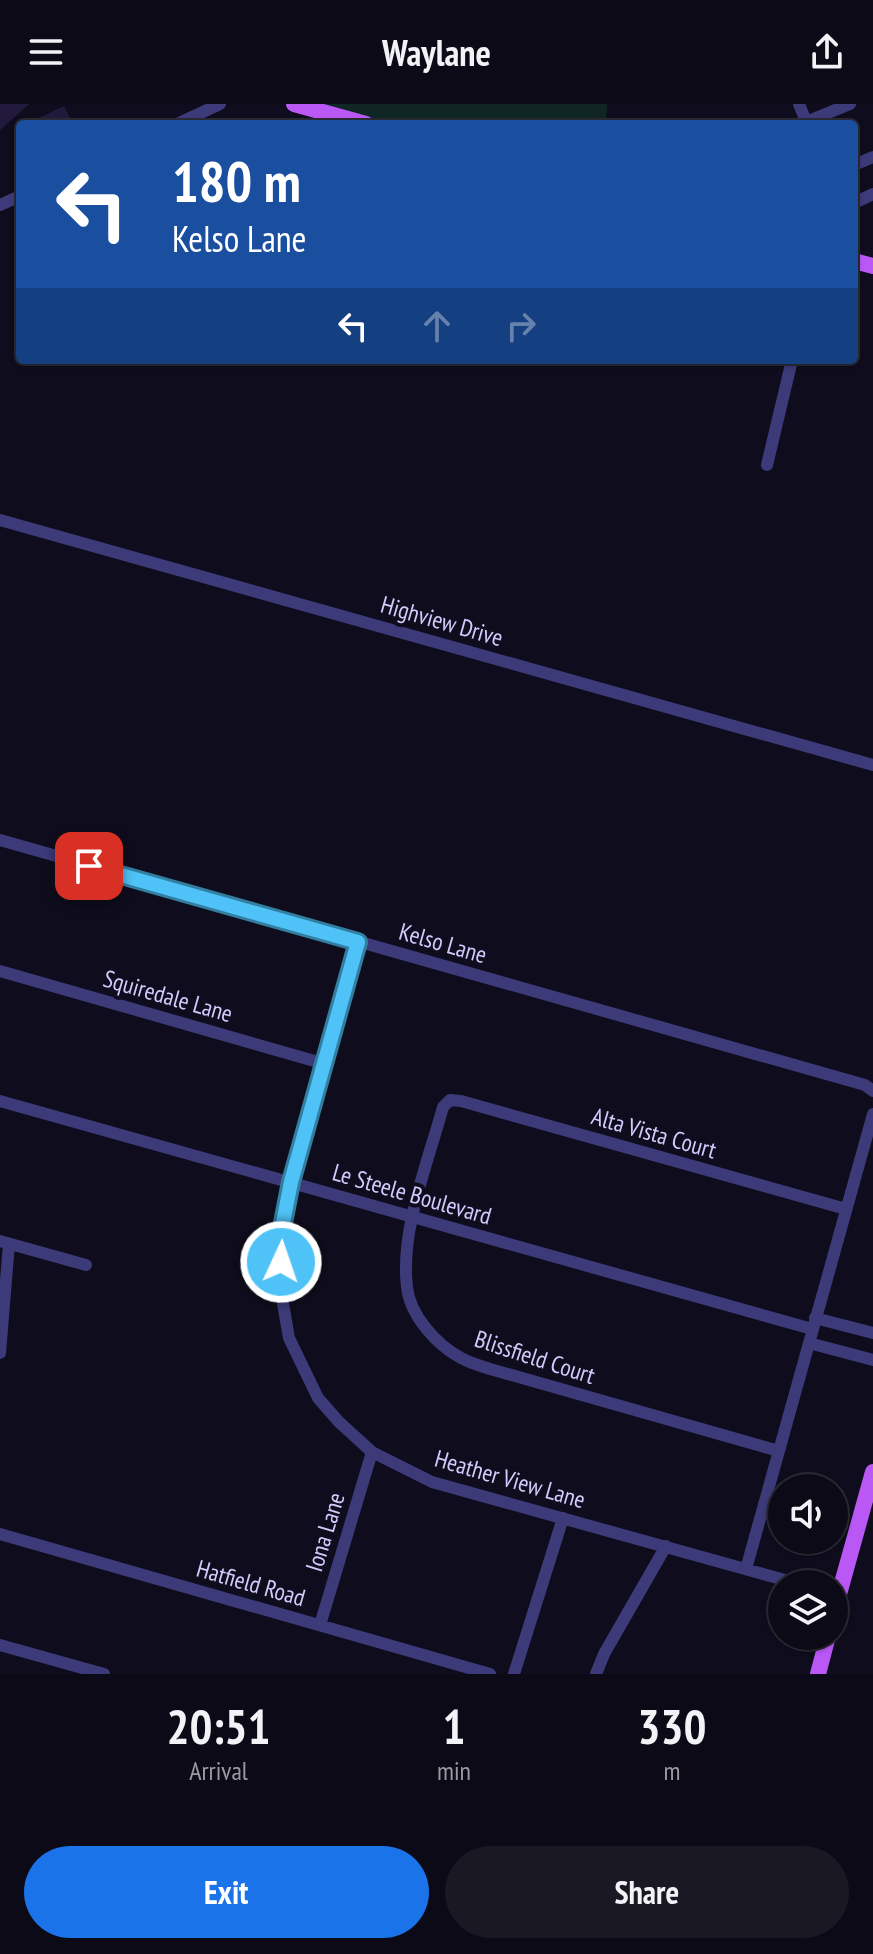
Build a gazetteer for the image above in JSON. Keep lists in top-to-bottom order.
{
  "streets": {
    "street": [
      "Highview Drive",
      "Kelso Lane",
      "Squiredale Lane",
      "Alta Vista Court",
      "Le Steele Boulevard",
      "Blissfield Court",
      "Heather View Lane",
      "Iona Lane",
      "Hatfield Road"
    ]
  },
  "crossings": [
    ["Kelso Lane", "Heather View Lane"],
    ["Squiredale Lane", "Heather View Lane"],
    ["Alta Vista Court", "Blissfield Court"],
    ["Le Steele Boulevard", "Blissfield Court"],
    ["Le Steele Boulevard", "Heather View Lane"],
    ["Heather View Lane", "Iona Lane"],
    ["Iona Lane", "Hatfield Road"]
  ],
  "page": {
    "header": "Waylane",
    "turn": ["180 m", "Kelso Lane"],
    "eta": [
      "20:51",
      "Arrival",
      "1",
      "min",
      "330",
      "m"
    ],
    "buttons": ["Exit", "Share"]
  }
}
